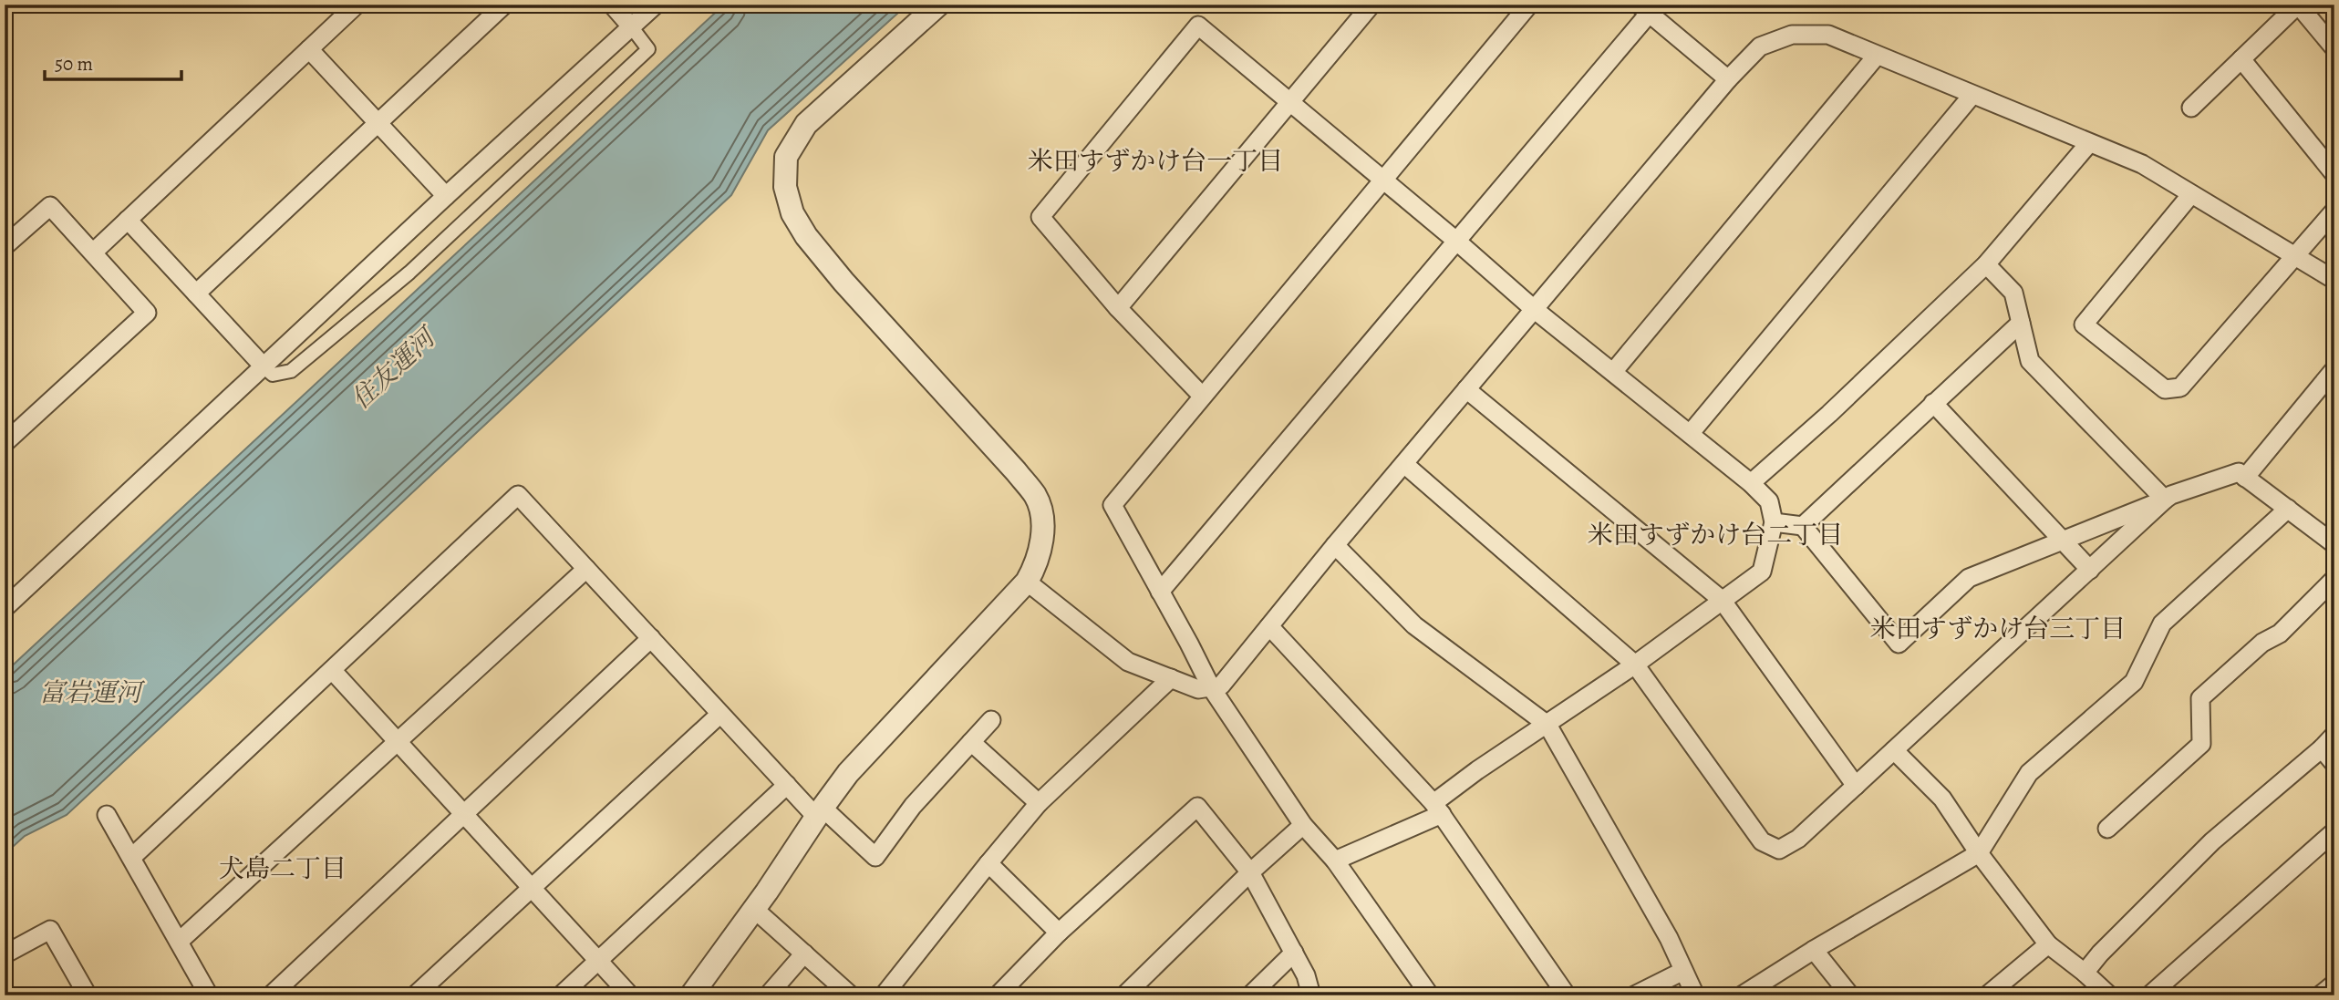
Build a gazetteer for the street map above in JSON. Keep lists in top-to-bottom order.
{
  "districts": [
    "米田すずかけ台一丁目",
    "米田すずかけ台二丁目",
    "米田すずかけ台三丁目",
    "犬島二丁目"
  ],
  "water": ["住友運河", "富岩運河"],
  "scale_bar": "50 m"
}
